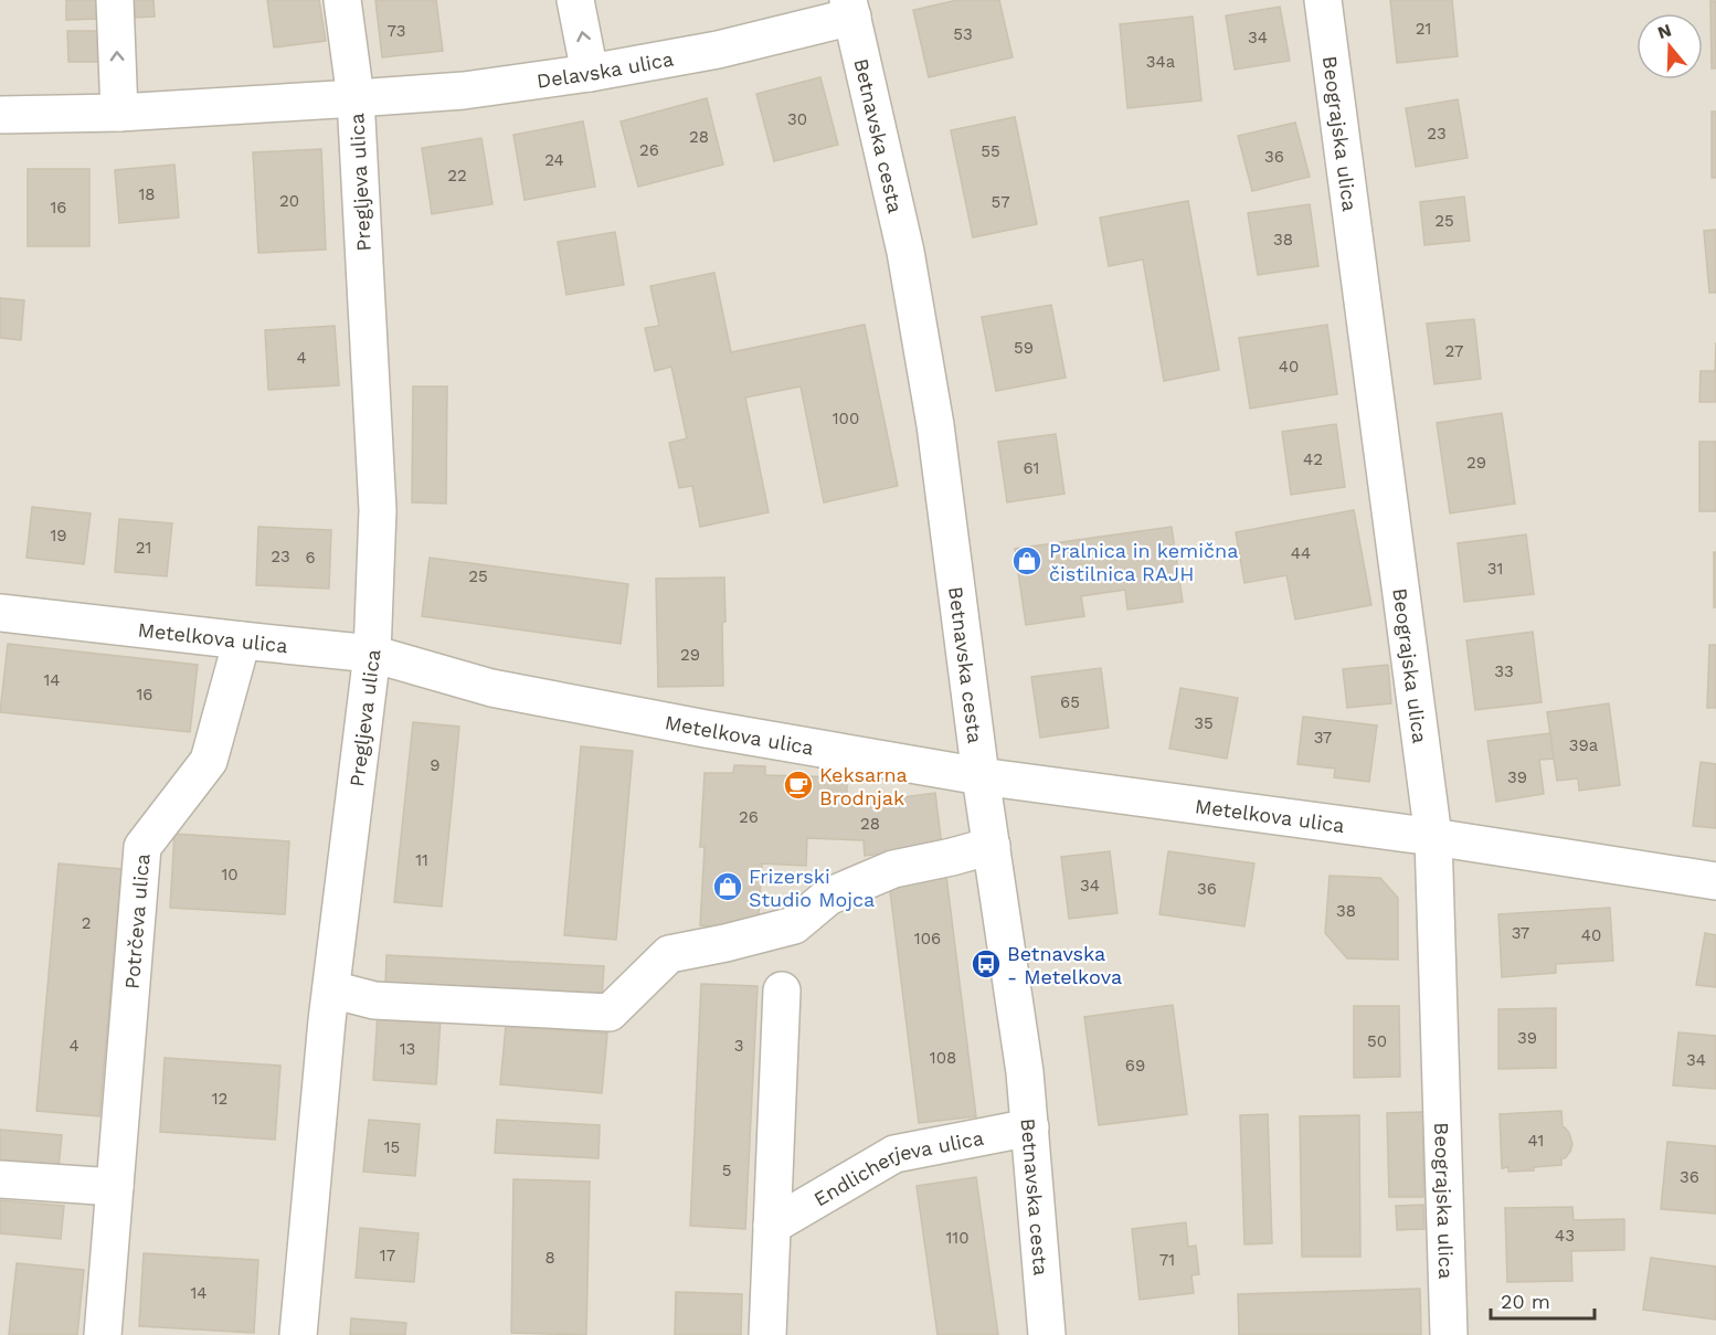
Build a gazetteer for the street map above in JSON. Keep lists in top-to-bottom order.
{
  "streets": {
    "street": [
      "Delavska ulica",
      "Beograjska ulica",
      "Betnavska cesta",
      "Pregljeva ulica",
      "Metelkova ulica",
      "Potrčeva ulica",
      "Endlicherjeva ulica"
    ]
  },
  "crossings": [
    ["Delavska ulica", "Betnavska cesta"],
    ["Delavska ulica", "Pregljeva ulica"],
    ["Beograjska ulica", "Metelkova ulica"],
    ["Betnavska cesta", "Metelkova ulica"],
    ["Betnavska cesta", "Endlicherjeva ulica"],
    ["Pregljeva ulica", "Metelkova ulica"],
    ["Metelkova ulica", "Potrčeva ulica"]
  ],
  "places": {
    "shop": ["Pralnica in kemična čistilnica RAJH", "Frizerski Studio Mojca"],
    "cafe": ["Keksarna Brodnjak"],
    "bus stop": ["Betnavska - Metelkova"]
  },
  "house_numbers": [
    "21",
    "73",
    "53",
    "34",
    "34a",
    "30",
    "23",
    "28",
    "26",
    "55",
    "36",
    "24",
    "22",
    "18",
    "20",
    "57",
    "16",
    "25",
    "38",
    "59",
    "27",
    "4",
    "40",
    "100",
    "42",
    "29",
    "61",
    "19",
    "21",
    "44",
    "23",
    "6",
    "31",
    "25",
    "29",
    "33",
    "14",
    "16",
    "65",
    "35",
    "37",
    "39a",
    "9",
    "39",
    "26",
    "28",
    "11",
    "10",
    "34",
    "36",
    "38",
    "2",
    "37",
    "40",
    "106",
    "39",
    "50",
    "4",
    "3",
    "13",
    "108",
    "34",
    "69",
    "12",
    "41",
    "15",
    "5",
    "36",
    "43",
    "110",
    "17",
    "8",
    "71",
    "14"
  ],
  "scale_bar": "20 m",
  "north": "top"
}
